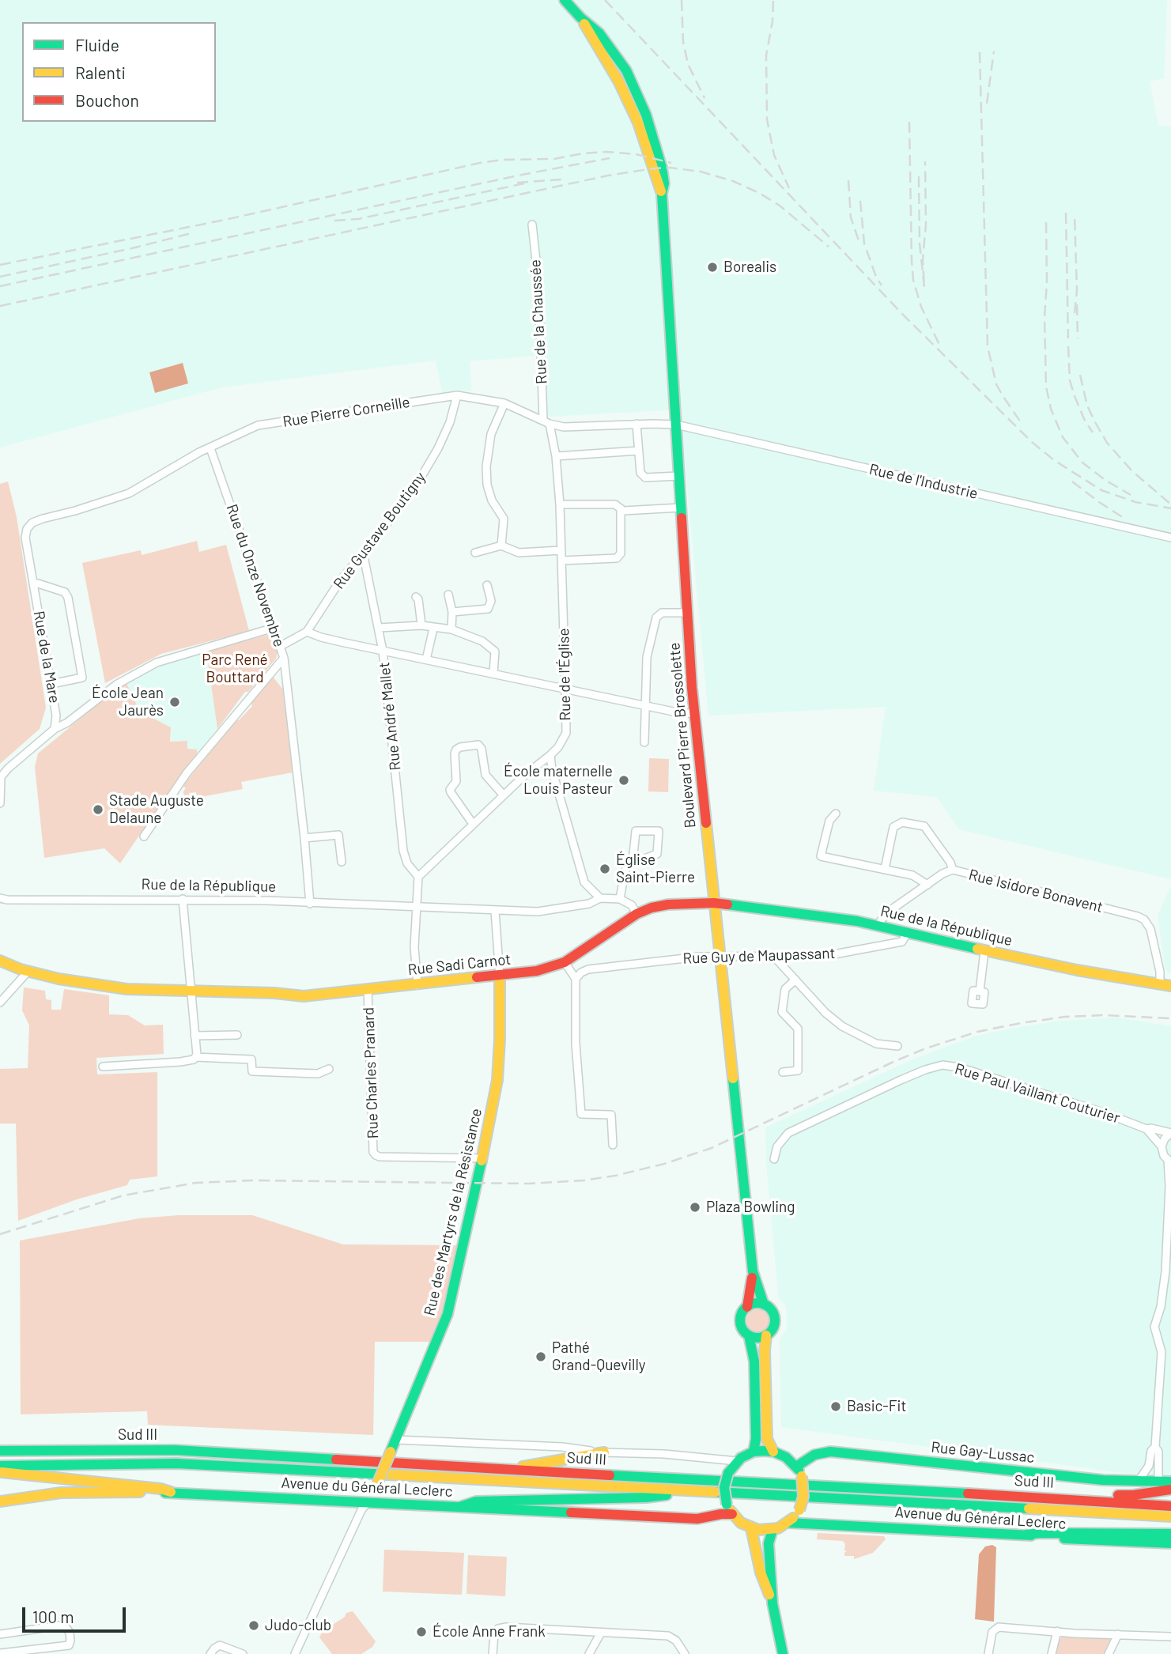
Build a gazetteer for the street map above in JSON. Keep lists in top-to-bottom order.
{
  "streets": {
    "main road": [
      "Boulevard Pierre Brossolette",
      "Rue de la République",
      "Rue Sadi Carnot",
      "Rue des Martyrs de la Résistance",
      "Sud III",
      "Rue Gay-Lussac",
      "Avenue du Général Leclerc"
    ],
    "street": [
      "Rue de la Chaussée",
      "Rue Pierre Corneille",
      "Rue de l'Industrie",
      "Rue Gustave Boutigny",
      "Rue du Onze Novembre",
      "Rue de la Mare",
      "Rue de l'Église",
      "Rue André Mallet",
      "Rue Isidore Bonavent",
      "Rue Guy de Maupassant",
      "Rue Charles Pranard",
      "Rue Paul Vaillant Couturier"
    ]
  },
  "crossings": [
    ["Rue de la Chaussée", "Rue Pierre Corneille"],
    ["Rue de la Chaussée", "Rue de l'Église"],
    ["Rue Pierre Corneille", "Rue de l'Industrie"],
    ["Rue Pierre Corneille", "Rue Gustave Boutigny"],
    ["Rue Pierre Corneille", "Rue du Onze Novembre"],
    ["Rue Pierre Corneille", "Rue de la Mare"],
    ["Rue Pierre Corneille", "Rue de l'Église"],
    ["Rue Pierre Corneille", "Boulevard Pierre Brossolette"],
    ["Rue de l'Industrie", "Boulevard Pierre Brossolette"],
    ["Rue Gustave Boutigny", "Rue André Mallet"],
    ["Rue du Onze Novembre", "Rue de la République"],
    ["Rue de l'Église", "Rue André Mallet"],
    ["Boulevard Pierre Brossolette", "Rue de la République"],
    ["Boulevard Pierre Brossolette", "Rue Guy de Maupassant"],
    ["Boulevard Pierre Brossolette", "Rue Sadi Carnot"],
    ["Rue de la République", "Rue Isidore Bonavent"],
    ["Rue de la République", "Rue Guy de Maupassant"],
    ["Rue de la République", "Rue Sadi Carnot"],
    ["Rue de la République", "Rue des Martyrs de la Résistance"],
    ["Rue Sadi Carnot", "Rue Charles Pranard"],
    ["Rue Sadi Carnot", "Rue des Martyrs de la Résistance"],
    ["Rue Charles Pranard", "Rue des Martyrs de la Résistance"],
    ["Rue des Martyrs de la Résistance", "Avenue du Général Leclerc"],
    ["Rue Gay-Lussac", "Avenue du Général Leclerc"]
  ],
  "parks": ["Parc René Bouttard"],
  "places": [
    "Borealis",
    "École Jean Jaurès",
    "École maternelle Louis Pasteur",
    "Stade Auguste Delaune",
    "Église Saint-Pierre",
    "Plaza Bowling",
    "Pathé Grand-Quevilly",
    "Basic-Fit",
    "Judo-club",
    "École Anne Frank"
  ],
  "legend": ["Fluide", "Ralenti", "Bouchon"],
  "scale_bar": "100 m"
}
